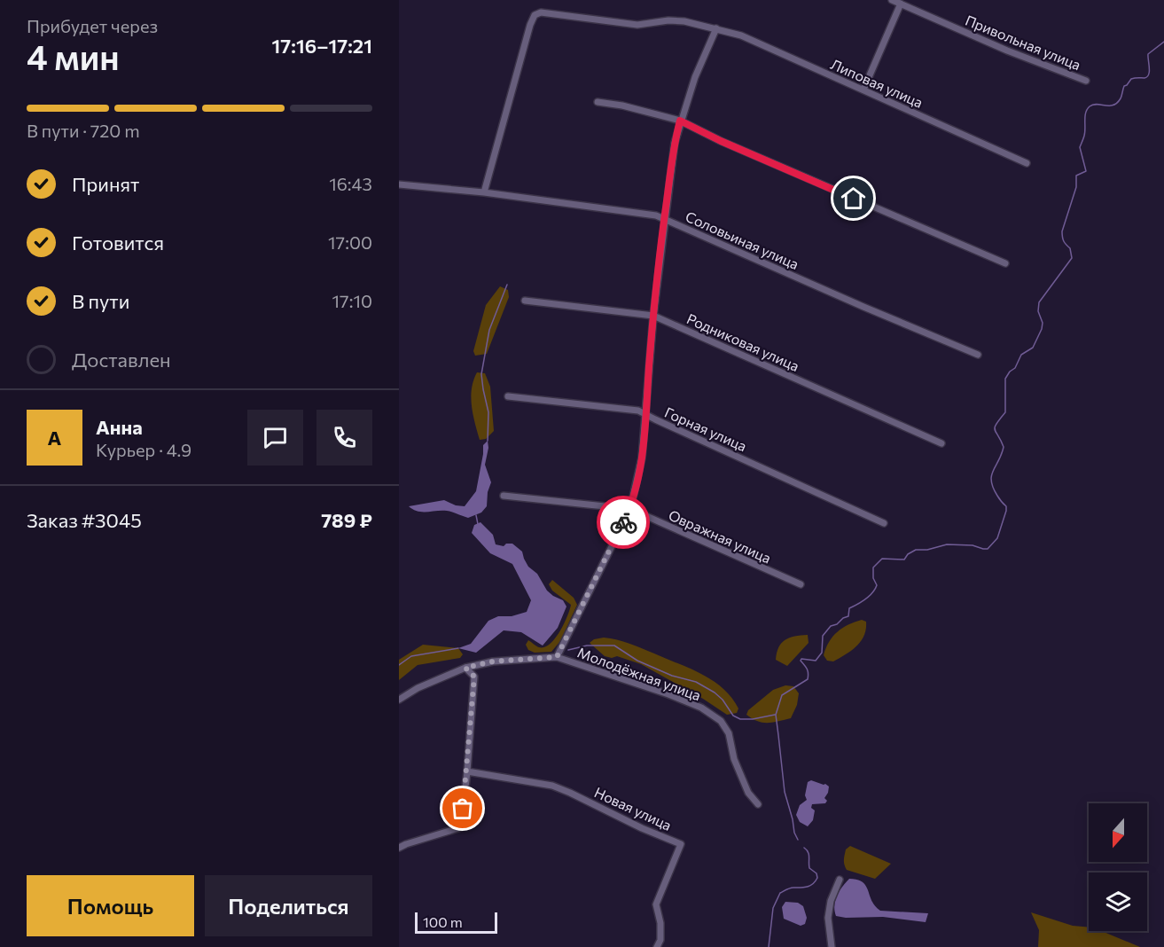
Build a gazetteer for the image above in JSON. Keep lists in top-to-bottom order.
{
  "streets": {
    "street": [
      "Привольная улица",
      "Липовая улица",
      "Соловьиная улица",
      "Родниковая улица",
      "Горная улица",
      "Овражная улица",
      "Молодёжная улица",
      "Новая улица"
    ]
  },
  "crossings": [
    ["Липовая улица", "Соловьиная улица"]
  ],
  "scale_bar": "100 m",
  "north": "bottom",
  "page": {
    "heading": ["4 мин", "Прибудет через", "17:16–17:21"],
    "panel": [
      "Анна",
      "Курьер · 4.9",
      "Заказ #3045",
      "789 ₽"
    ],
    "bar": "В пути · 720 m",
    "list": [
      ["Принят", "16:43"],
      ["Готовится", "17:00"],
      ["В пути", "17:10"],
      "Доставлен"
    ],
    "round": "А",
    "buttons": ["Помощь", "Поделиться"],
    "scale": "100 m"
  }
}
